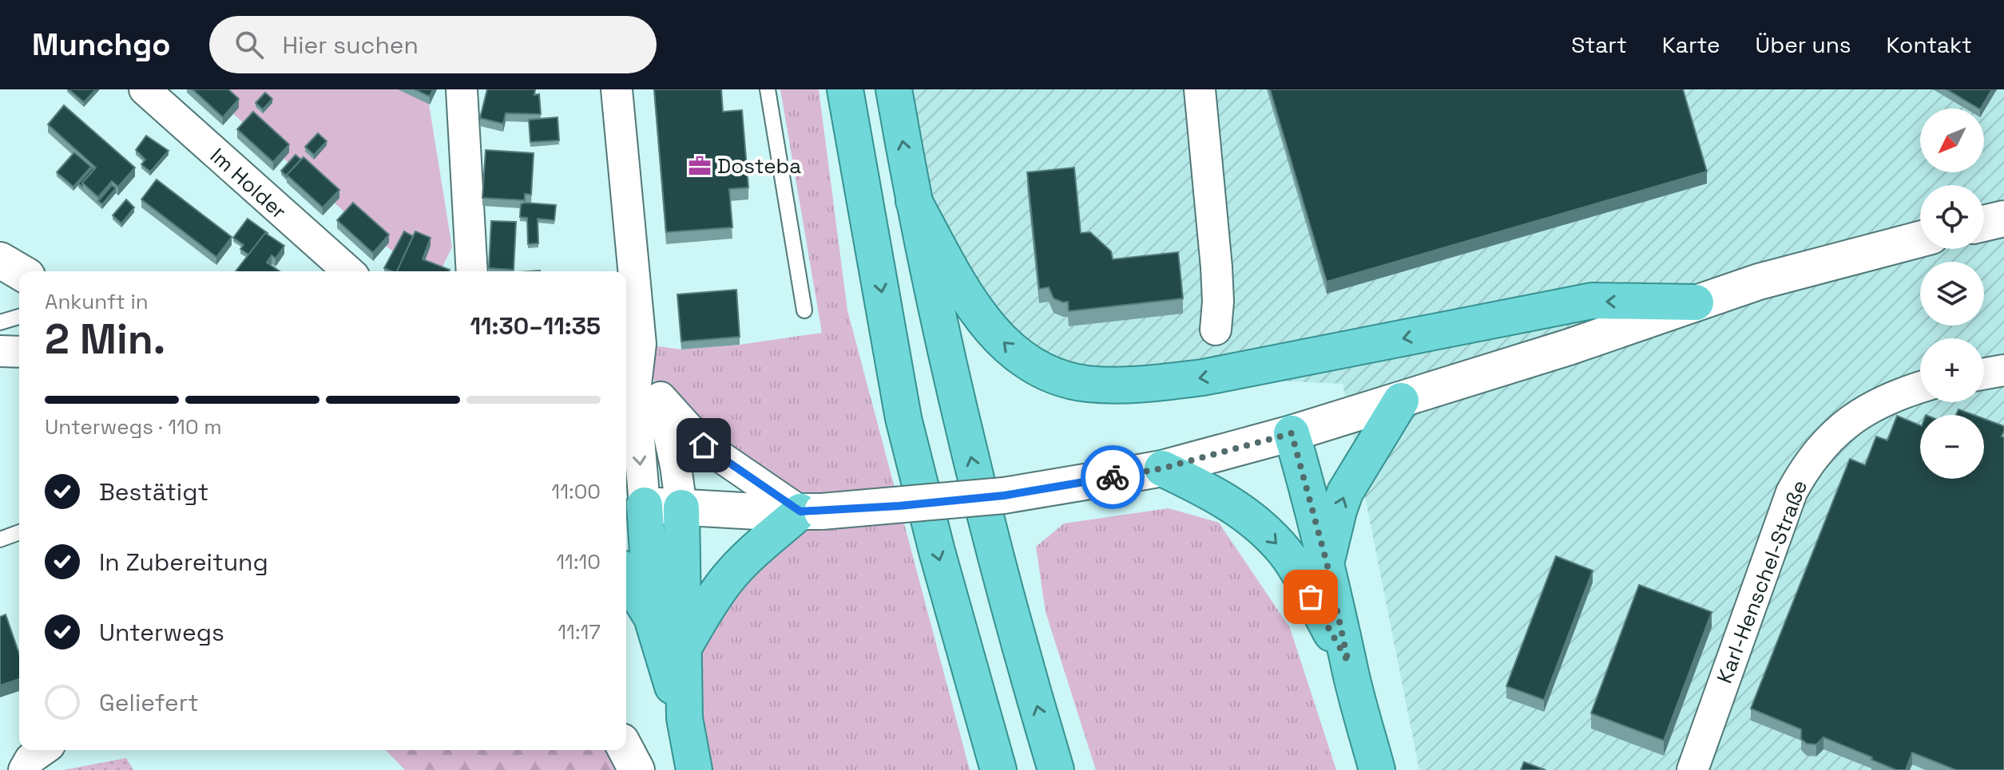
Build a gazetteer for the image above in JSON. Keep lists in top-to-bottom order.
{
  "streets": {
    "street": ["Im Holder", "Karl-Henschel-Straße"]
  },
  "places": {
    "office": ["Dosteba"]
  },
  "north": "bottom left",
  "page": {
    "header": "Munchgo",
    "search": "Hier suchen",
    "nav": [
      "Start",
      "Karte",
      "Über uns",
      "Kontakt"
    ],
    "map_buttons": ["+", "−"],
    "heading": ["2 Min.", "Ankunft in", "11:30–11:35"],
    "bar": "Unterwegs · 110 m",
    "list": [
      ["Bestätigt", "11:00"],
      ["In Zubereitung", "11:10"],
      ["Unterwegs", "11:17"],
      "Geliefert"
    ]
  }
}
